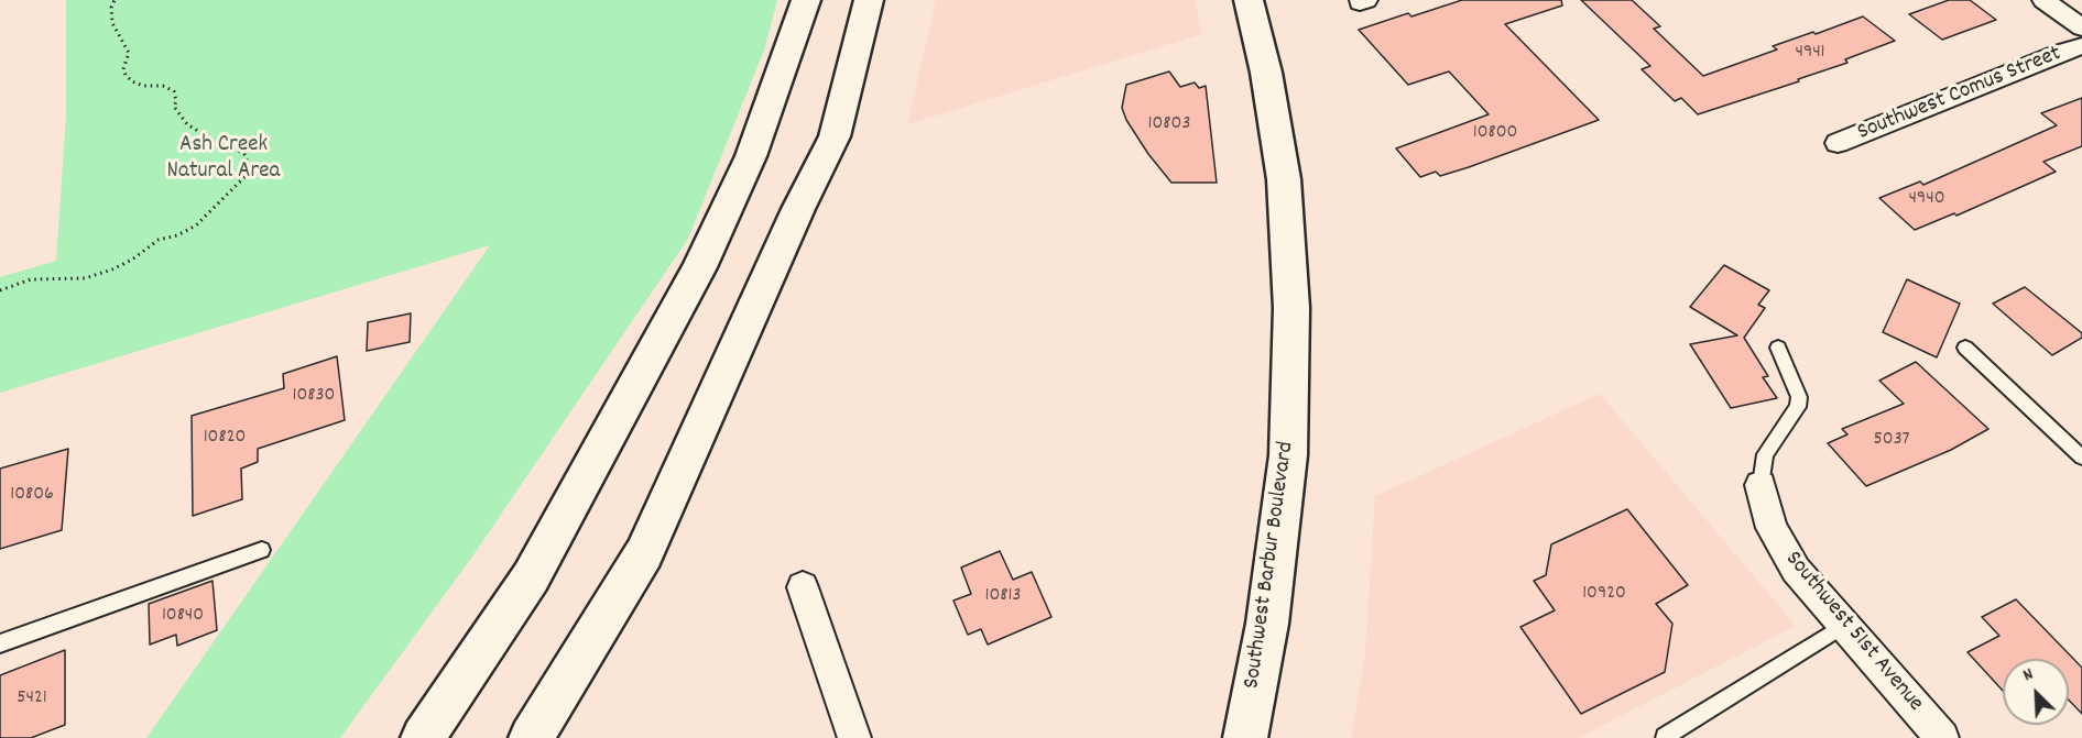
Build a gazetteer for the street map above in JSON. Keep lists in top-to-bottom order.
{
  "streets": {
    "main road": ["Southwest Barbur Boulevard"],
    "street": ["Southwest Comus Street", "Southwest 51st Avenue"]
  },
  "parks": ["Ash Creek Natural Area"],
  "house_numbers": [
    "4941",
    "10803",
    "10800",
    "4940",
    "10830",
    "10820",
    "5037",
    "10806",
    "10920",
    "10813",
    "10840",
    "5421"
  ],
  "north": "top left"
}
